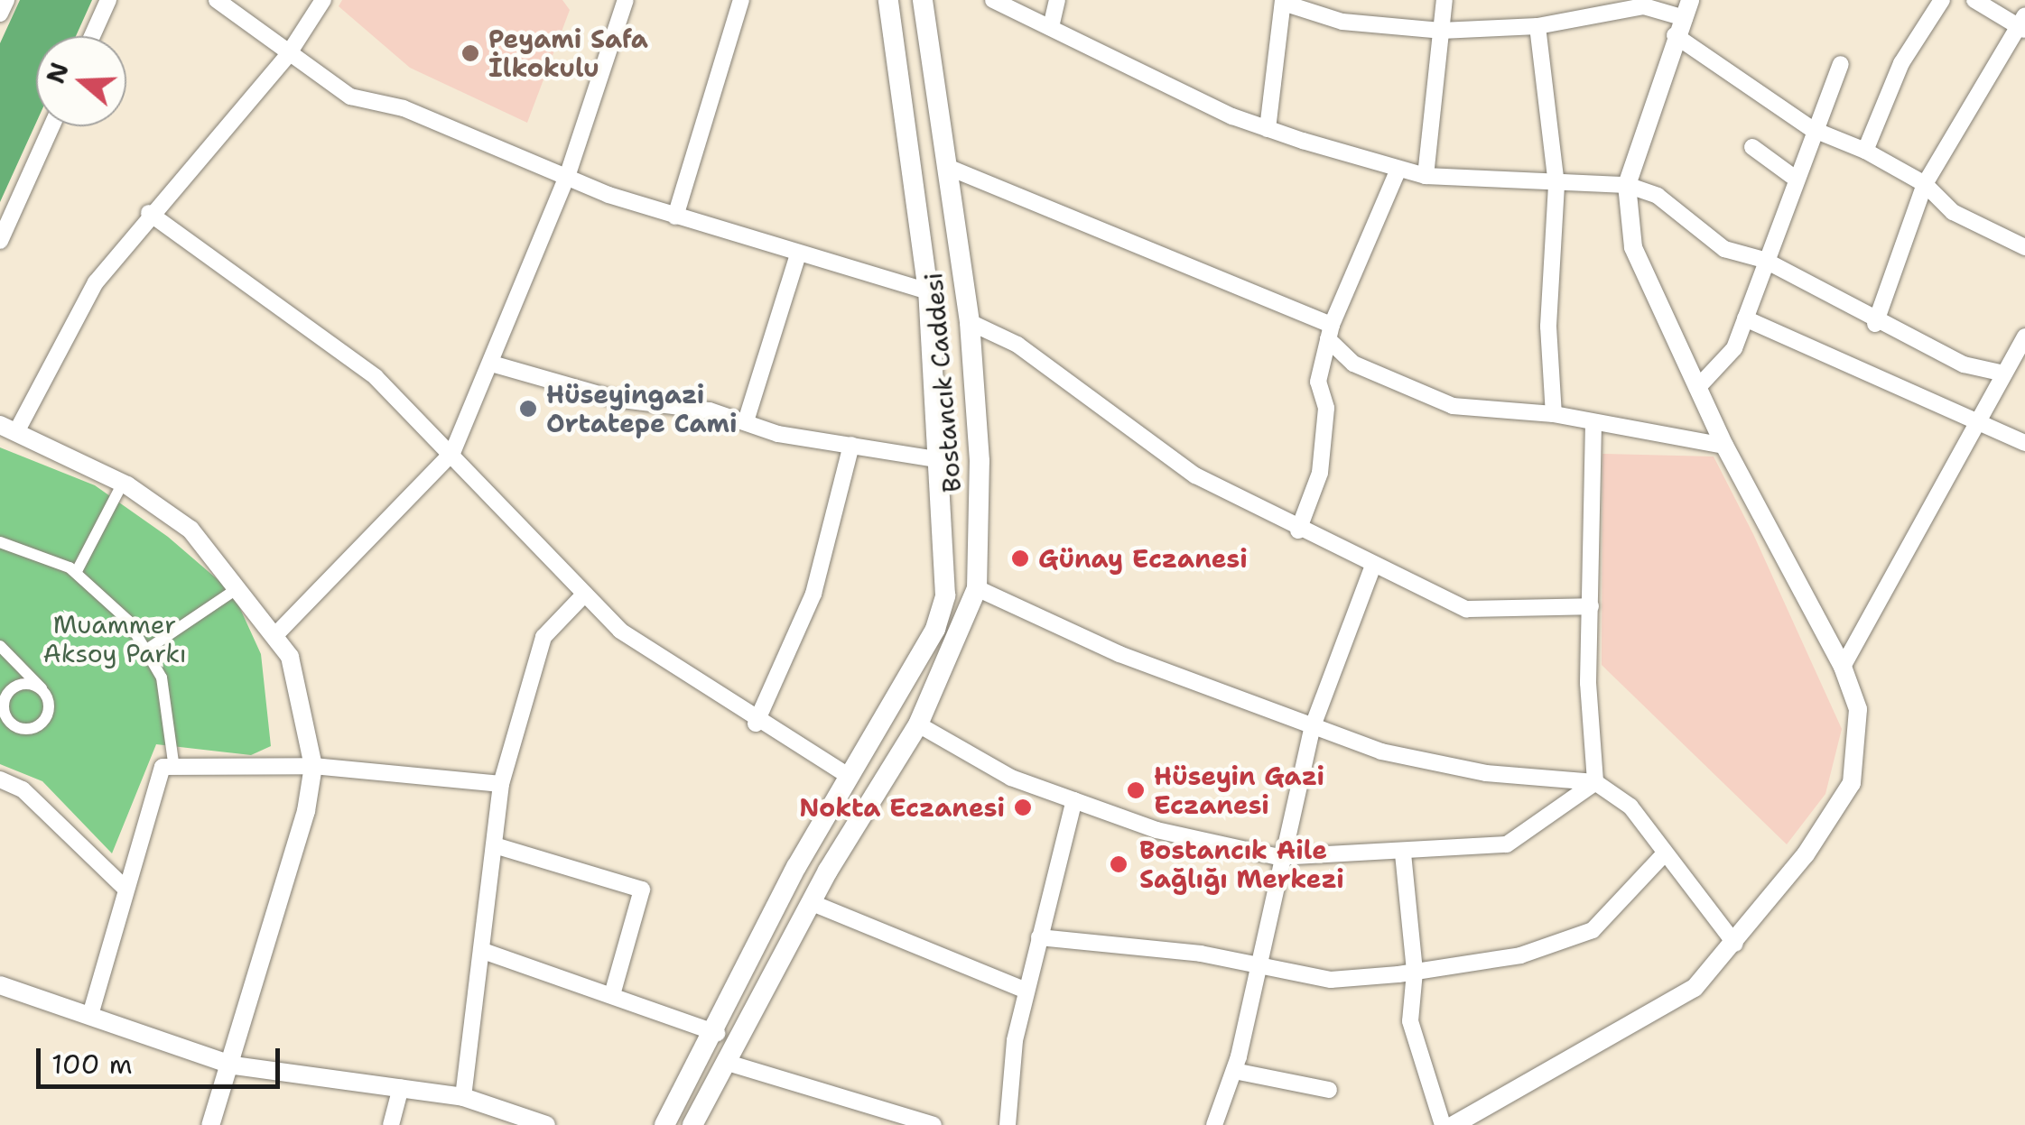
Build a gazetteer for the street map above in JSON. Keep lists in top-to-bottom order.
{
  "streets": {
    "main road": ["Bostancık Caddesi"]
  },
  "parks": ["Muammer Aksoy Parkı"],
  "places": [
    "Peyami Safa İlkokulu",
    "Hüseyingazi Ortatepe Cami",
    "Günay Eczanesi",
    "Hüseyin Gazi Eczanesi",
    "Nokta Eczanesi",
    "Bostancık Aile Sağlığı Merkezi"
  ],
  "scale_bar": "100 m",
  "north": "left"
}
